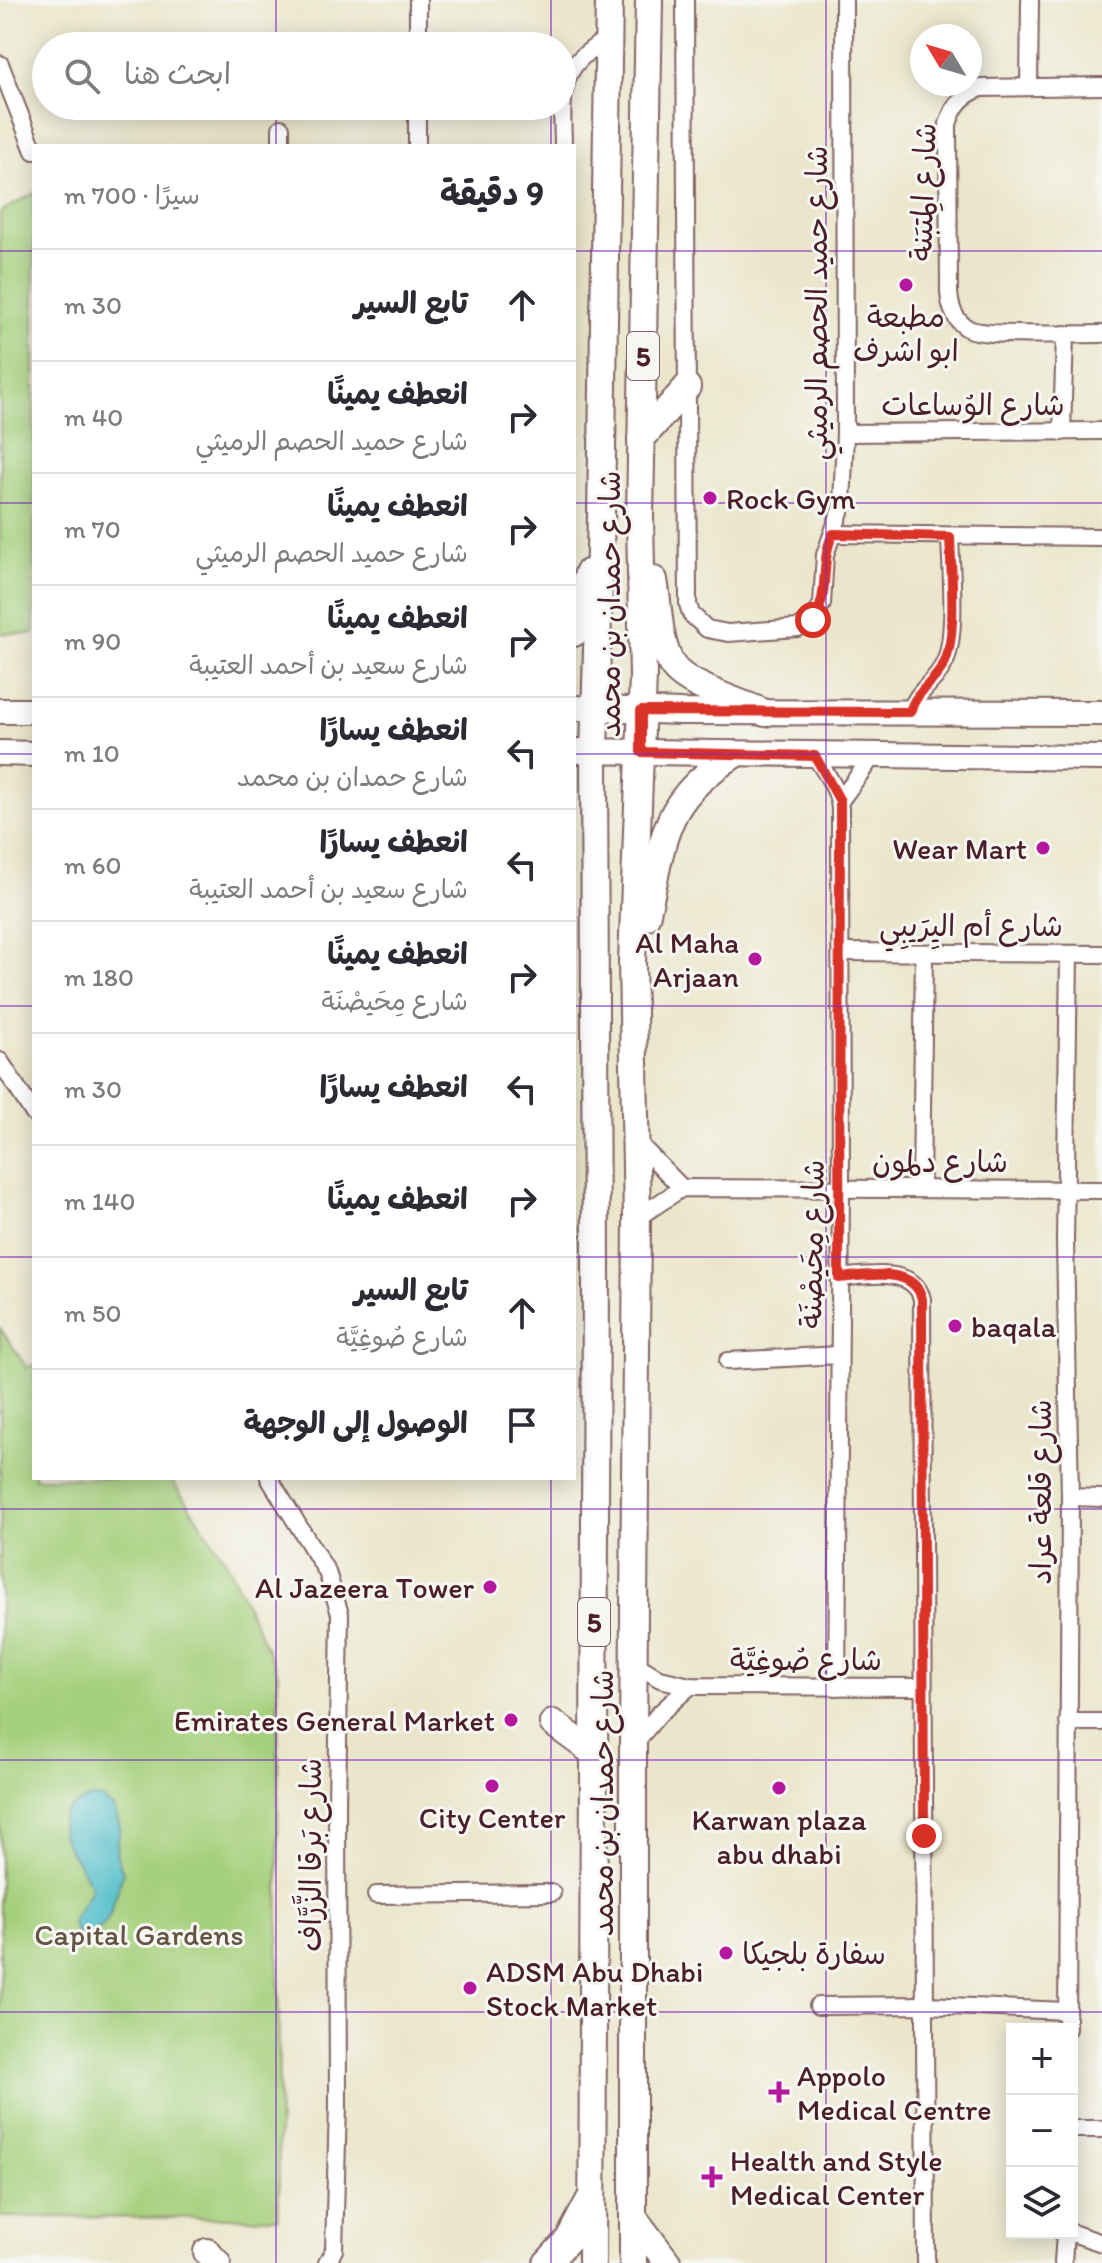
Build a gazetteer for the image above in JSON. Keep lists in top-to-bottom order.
{
  "streets": {
    "main road": ["5", "شارع حمدان بن محمد"],
    "street": [
      "شارع المِتبَنة",
      "شارع حميد الحصم الرميثي",
      "شارع الوُساعات",
      "شارع أم اليِرَيبِي",
      "شارع دلمون",
      "شارع مِحَيصْنَة",
      "شارع قلعة عراد",
      "شارع صُوغِيَّة",
      "شارع بَرقا الزَّرَّاف"
    ]
  },
  "crossings": [
    ["شارع حميد الحصم الرميثي", "شارع الوُساعات"],
    ["شارع حمدان بن محمد", "شارع صُوغِيَّة"],
    ["شارع أم اليِرَيبِي", "شارع مِحَيصْنَة"],
    ["شارع أم اليِرَيبِي", "شارع قلعة عراد"],
    ["شارع دلمون", "شارع مِحَيصْنَة"],
    ["شارع دلمون", "شارع قلعة عراد"],
    ["شارع مِحَيصْنَة", "شارع صُوغِيَّة"]
  ],
  "parks": ["Capital Gardens"],
  "places": {
    "other": [
      "مطبعة ابو اشرف",
      "Rock Gym",
      "Wear Mart",
      "Al Maha Arjaan",
      "baqala",
      "Al Jazeera Tower",
      "Emirates General Market",
      "City Center",
      "Karwan plaza abu dhabi",
      "سفارة بلجيكا",
      "ADSM Abu Dhabi Stock Market"
    ],
    "health": ["Appolo Medical Centre", "Health and Style Medical Center"]
  },
  "north": "top left",
  "page": {
    "search": "ابحث هنا",
    "heading": ["9 دقيقة", "سيرًا · 700 m"],
    "list": [
      ["تابع السير", "30 m"],
      ["انعطف يمينًا", "شارع حميد الحصم الرميثي", "40 m"],
      ["انعطف يمينًا", "شارع حميد الحصم الرميثي", "70 m"],
      ["انعطف يمينًا", "شارع سعيد بن أحمد العتيبة", "90 m"],
      ["انعطف يسارًا", "شارع حمدان بن محمد", "10 m"],
      ["انعطف يسارًا", "شارع سعيد بن أحمد العتيبة", "60 m"],
      ["انعطف يمينًا", "شارع مِحَيصْنَة", "180 m"],
      ["انعطف يسارًا", "30 m"],
      ["انعطف يمينًا", "140 m"],
      ["تابع السير", "شارع صُوغِيَّة", "50 m"],
      "الوصول إلى الوجهة"
    ],
    "map_buttons": ["+", "−"]
  }
}
